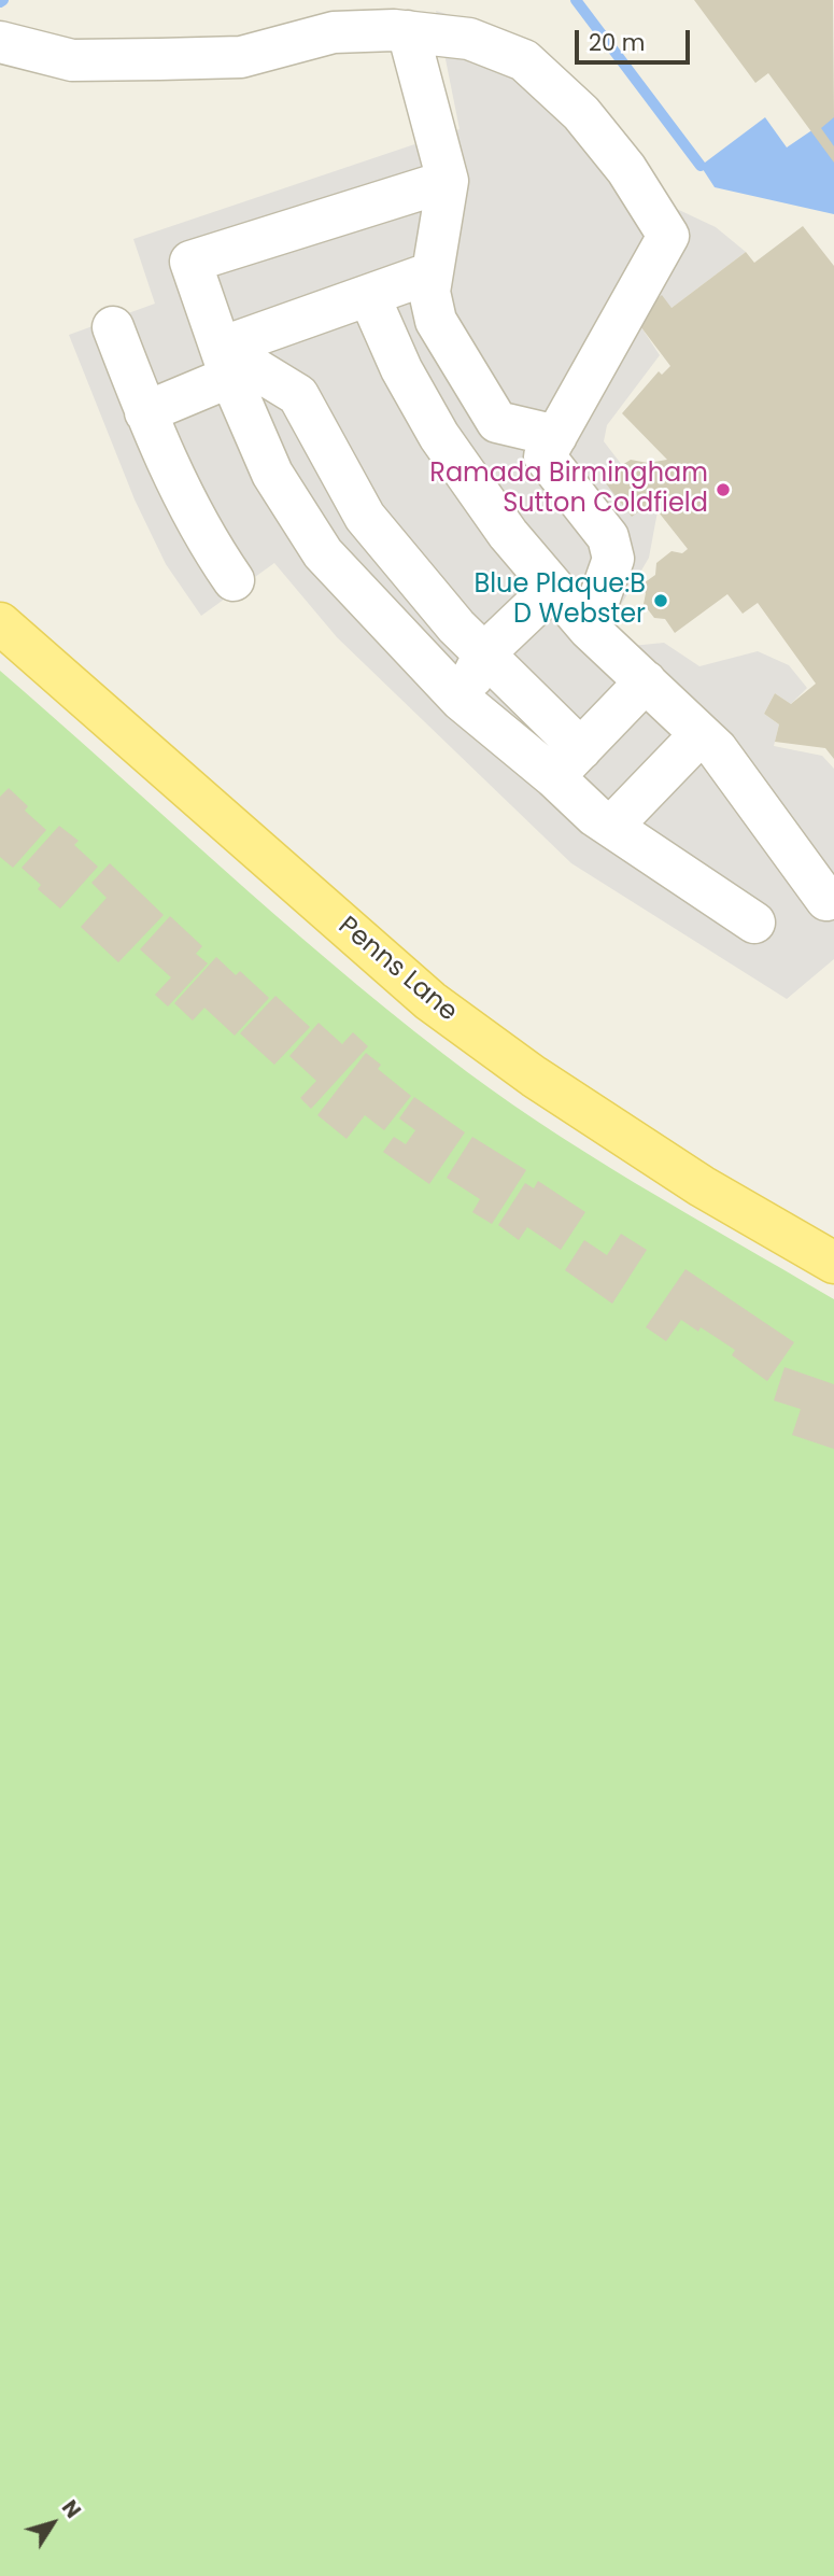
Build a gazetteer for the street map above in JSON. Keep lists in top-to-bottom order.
{
  "streets": {
    "main road": ["Penns Lane"]
  },
  "places": ["Ramada Birmingham Sutton Coldfield", "Blue Plaque:B D Webster"],
  "scale_bar": "20 m",
  "north": "top right"
}
